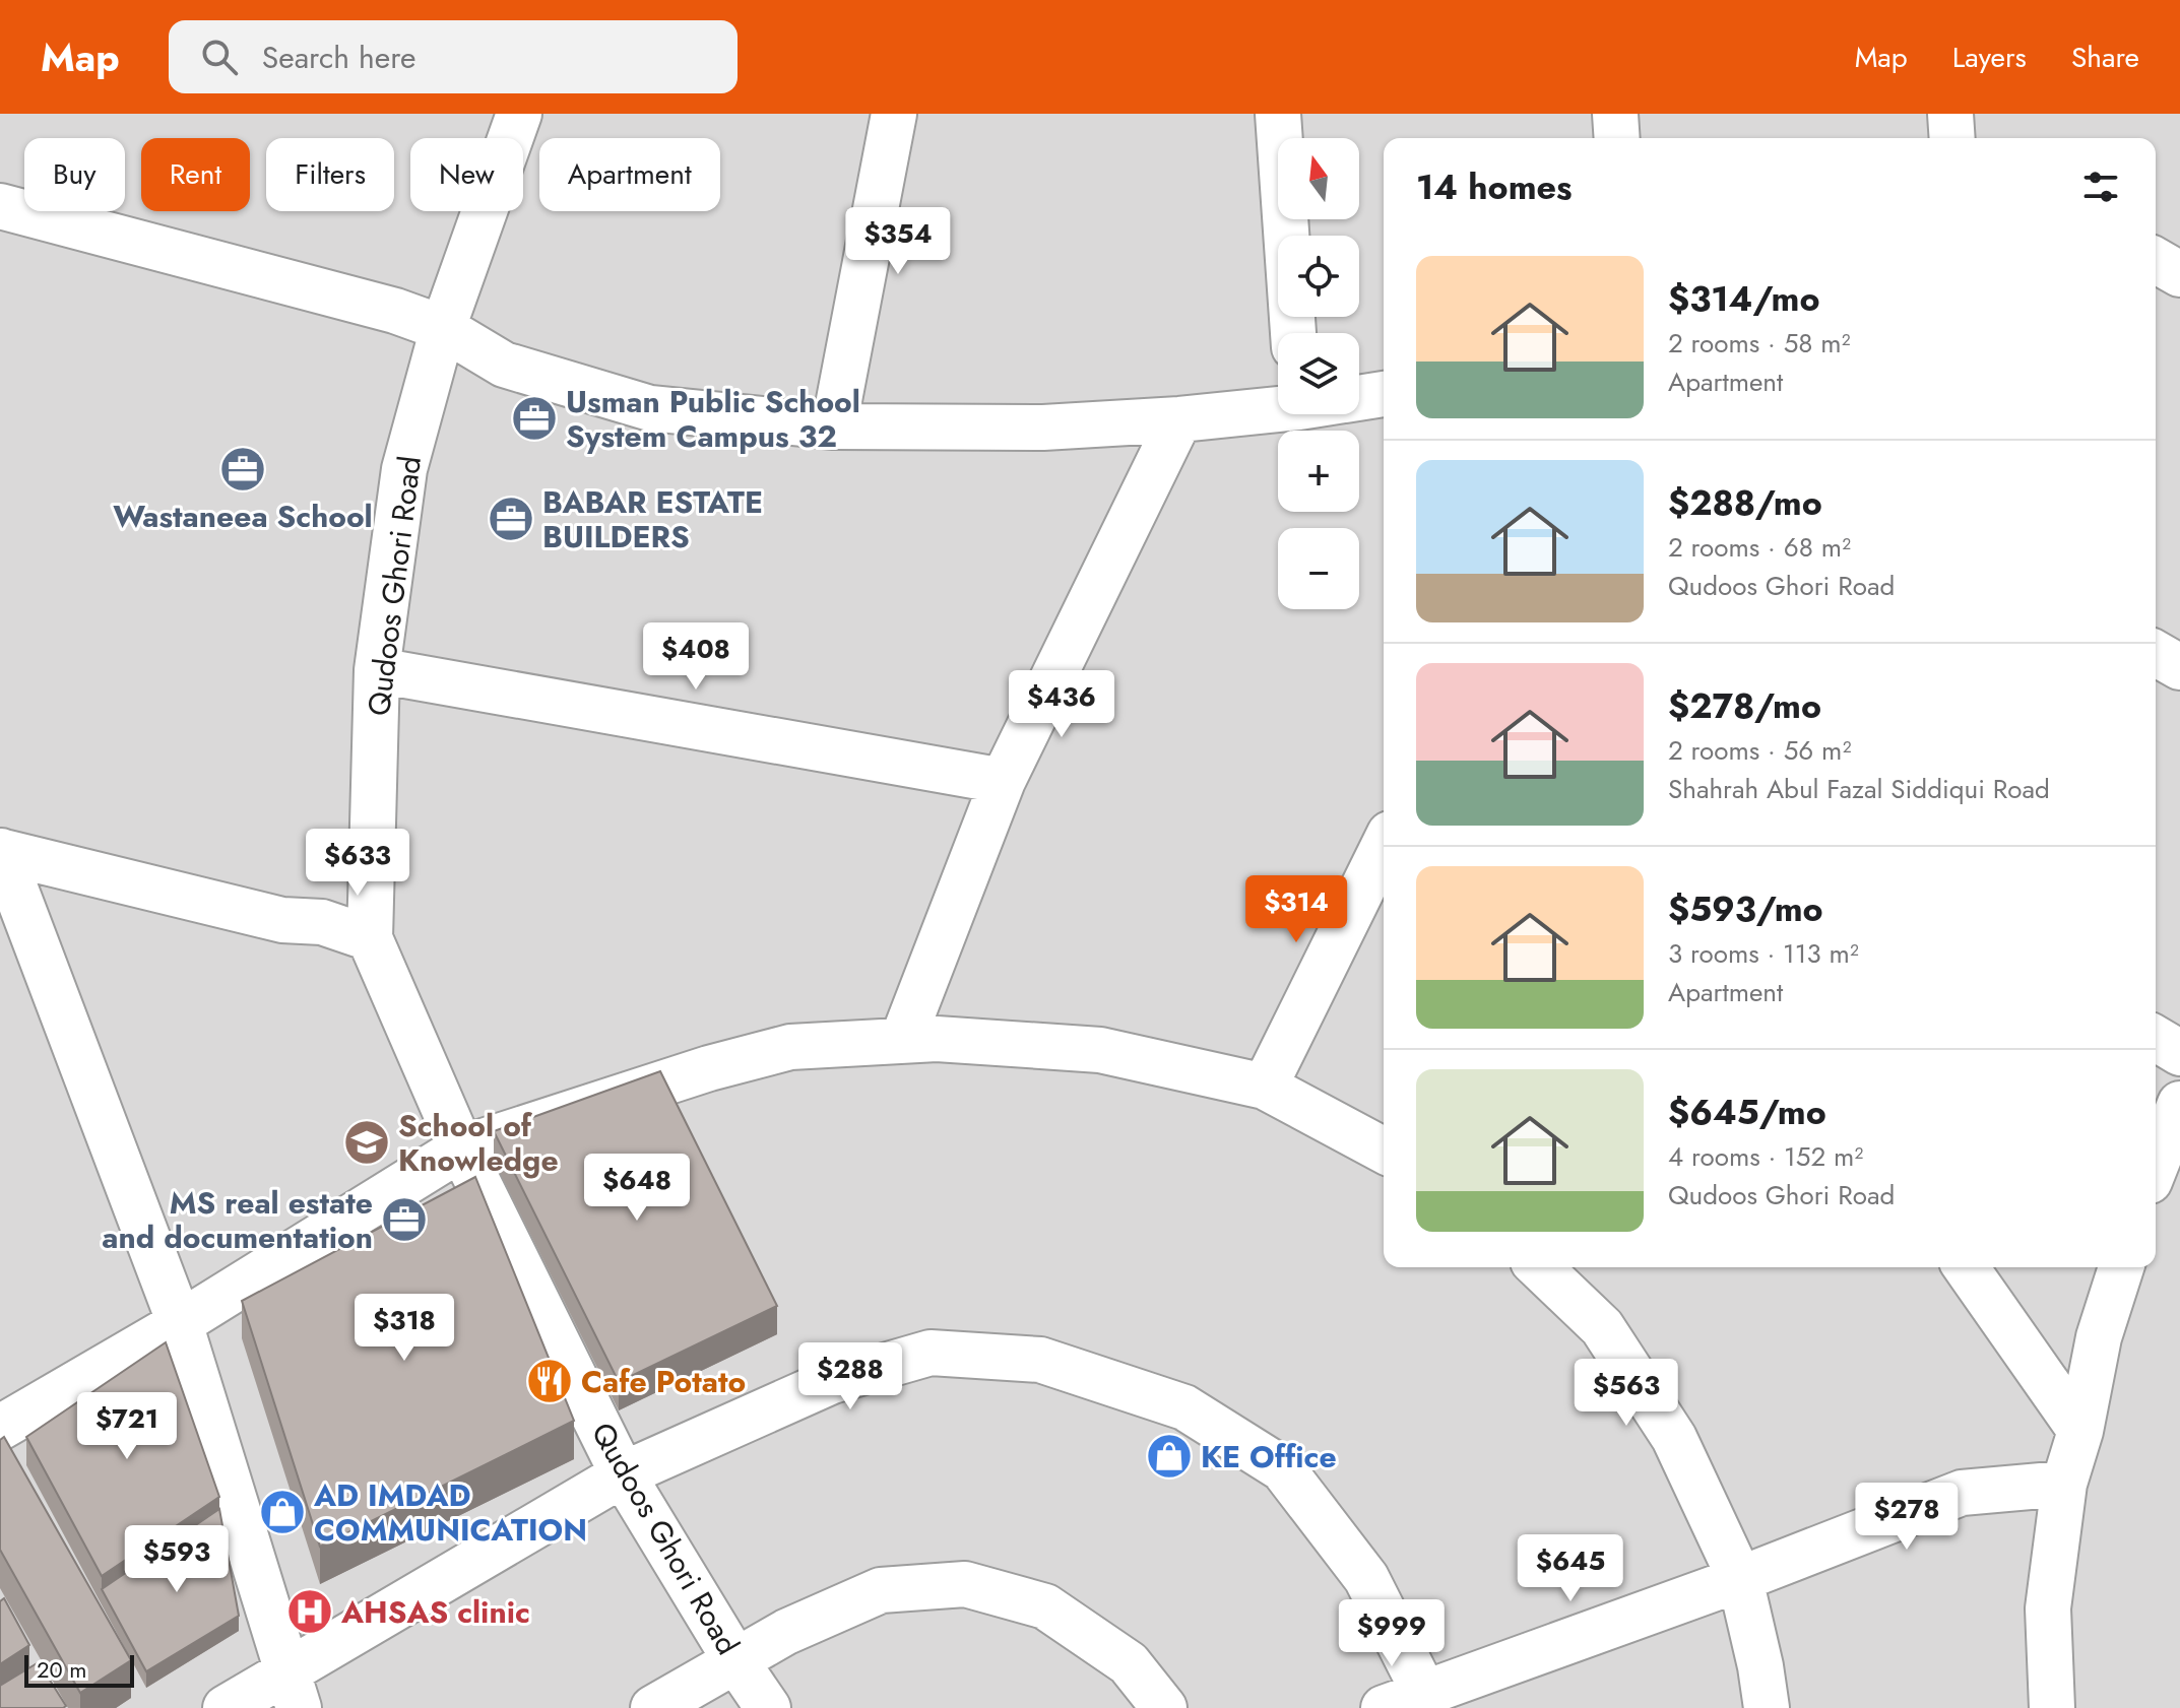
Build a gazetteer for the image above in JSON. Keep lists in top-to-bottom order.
{
  "streets": {
    "street": ["Qudoos Ghori Road"]
  },
  "places": {
    "office": [
      "Usman Public School System Campus 32",
      "Wastaneea School",
      "BABAR ESTATE BUILDERS",
      "MS real estate and documentation"
    ],
    "school or university": ["School of Knowledge"],
    "restaurant": ["Cafe Potato"],
    "shop": ["KE Office", "AD IMDAD COMMUNICATION"],
    "hospital": ["AHSAS clinic"]
  },
  "scale_bar": "20 m",
  "north": "top",
  "page": {
    "header": "Map",
    "search": "Search here",
    "nav": ["Map", "Layers", "Share"],
    "map_buttons": ["+", "−"],
    "chip": [
      "Buy",
      "Rent",
      "Filters",
      "New",
      "Apartment"
    ],
    "heading": "14 homes",
    "price": [
      "$354",
      "$408",
      "$436",
      "$633",
      "$314",
      "$648",
      "$318",
      "$288",
      "$563",
      "$721",
      "$278",
      "$593",
      "$645",
      "$999"
    ],
    "list": [
      {
        "name": "$314/mo",
        "note": "2 rooms · 58 m² · Apartment"
      },
      {
        "name": "$288/mo",
        "note": "2 rooms · 68 m² · Qudoos Ghori Road"
      },
      {
        "name": "$278/mo",
        "note": "2 rooms · 56 m² · Shahrah Abul Fazal Siddiqui Road"
      },
      {
        "name": "$593/mo",
        "note": "3 rooms · 113 m² · Apartment"
      },
      {
        "name": "$645/mo",
        "note": "4 rooms · 152 m² · Qudoos Ghori Road"
      }
    ],
    "scale": "20 m"
  }
}
